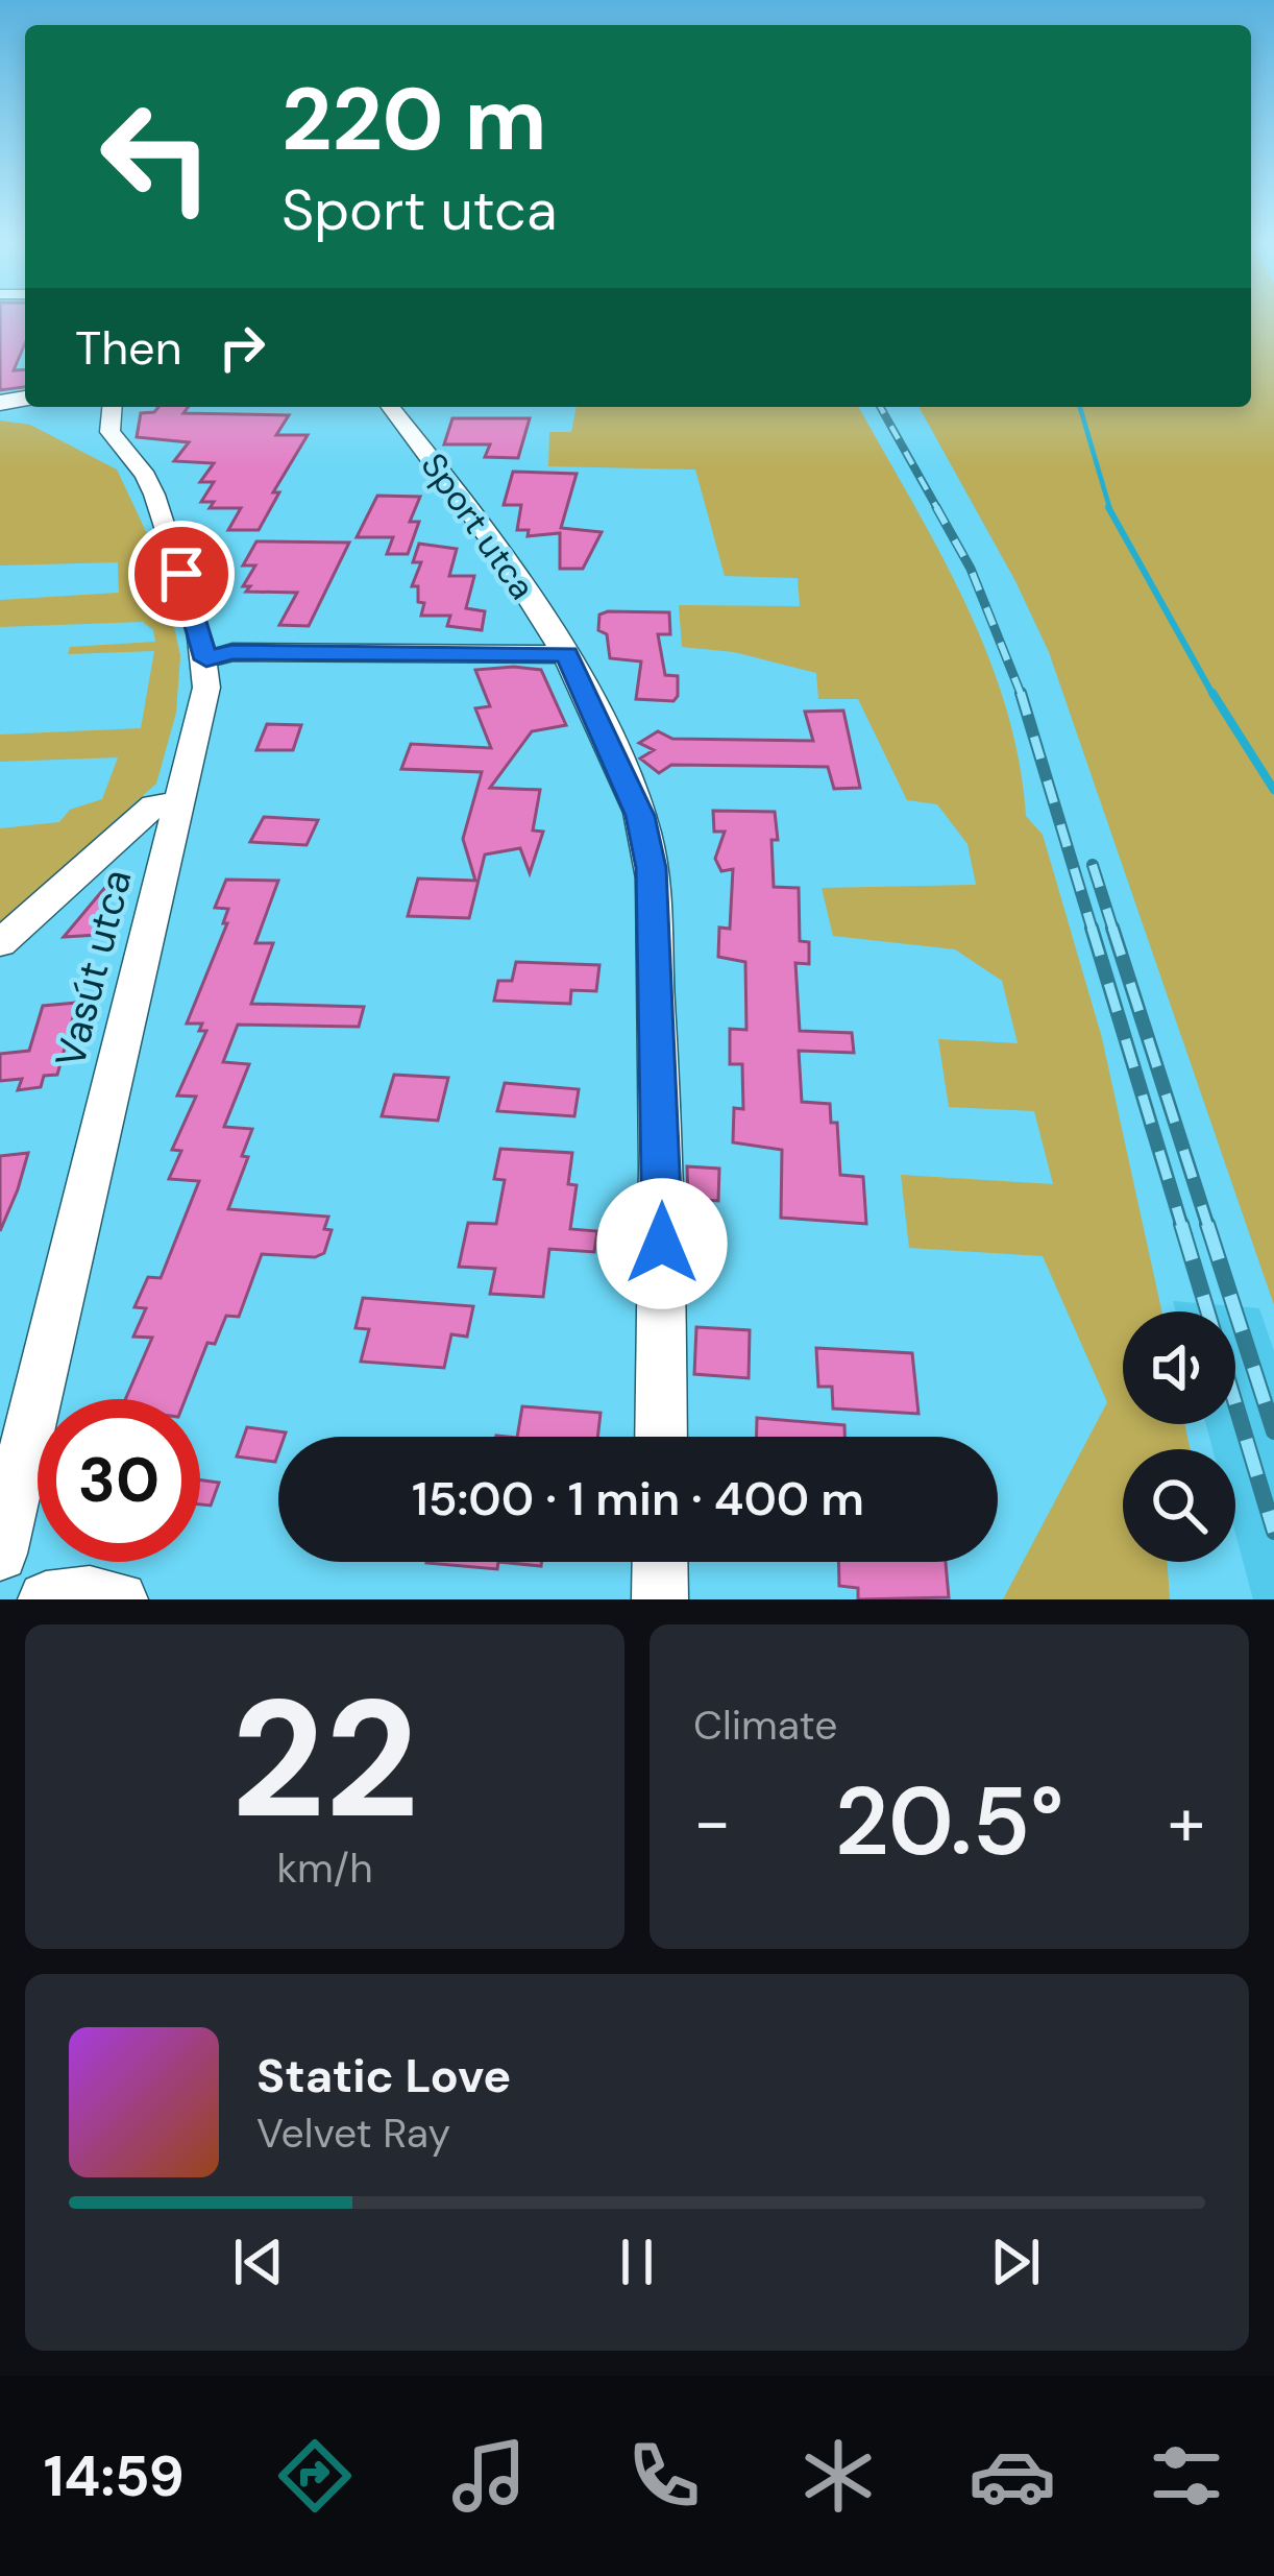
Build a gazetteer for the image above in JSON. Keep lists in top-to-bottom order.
{
  "streets": {
    "street": ["Sport utca", "Vasút utca"]
  },
  "crossings": [
    ["Sport utca", "Vasút utca"]
  ],
  "page": {
    "turn": ["220 m", "Sport utca"],
    "then": "Then",
    "limit": "30",
    "trip": "15:00 · 1 min · 400 m",
    "tile": [
      ["22", "km/h"],
      "Climate"
    ],
    "heat": ["−", "20.5°", "+"],
    "song": ["Static Love", "Velvet Ray"],
    "tabs": "14:59"
  }
}
